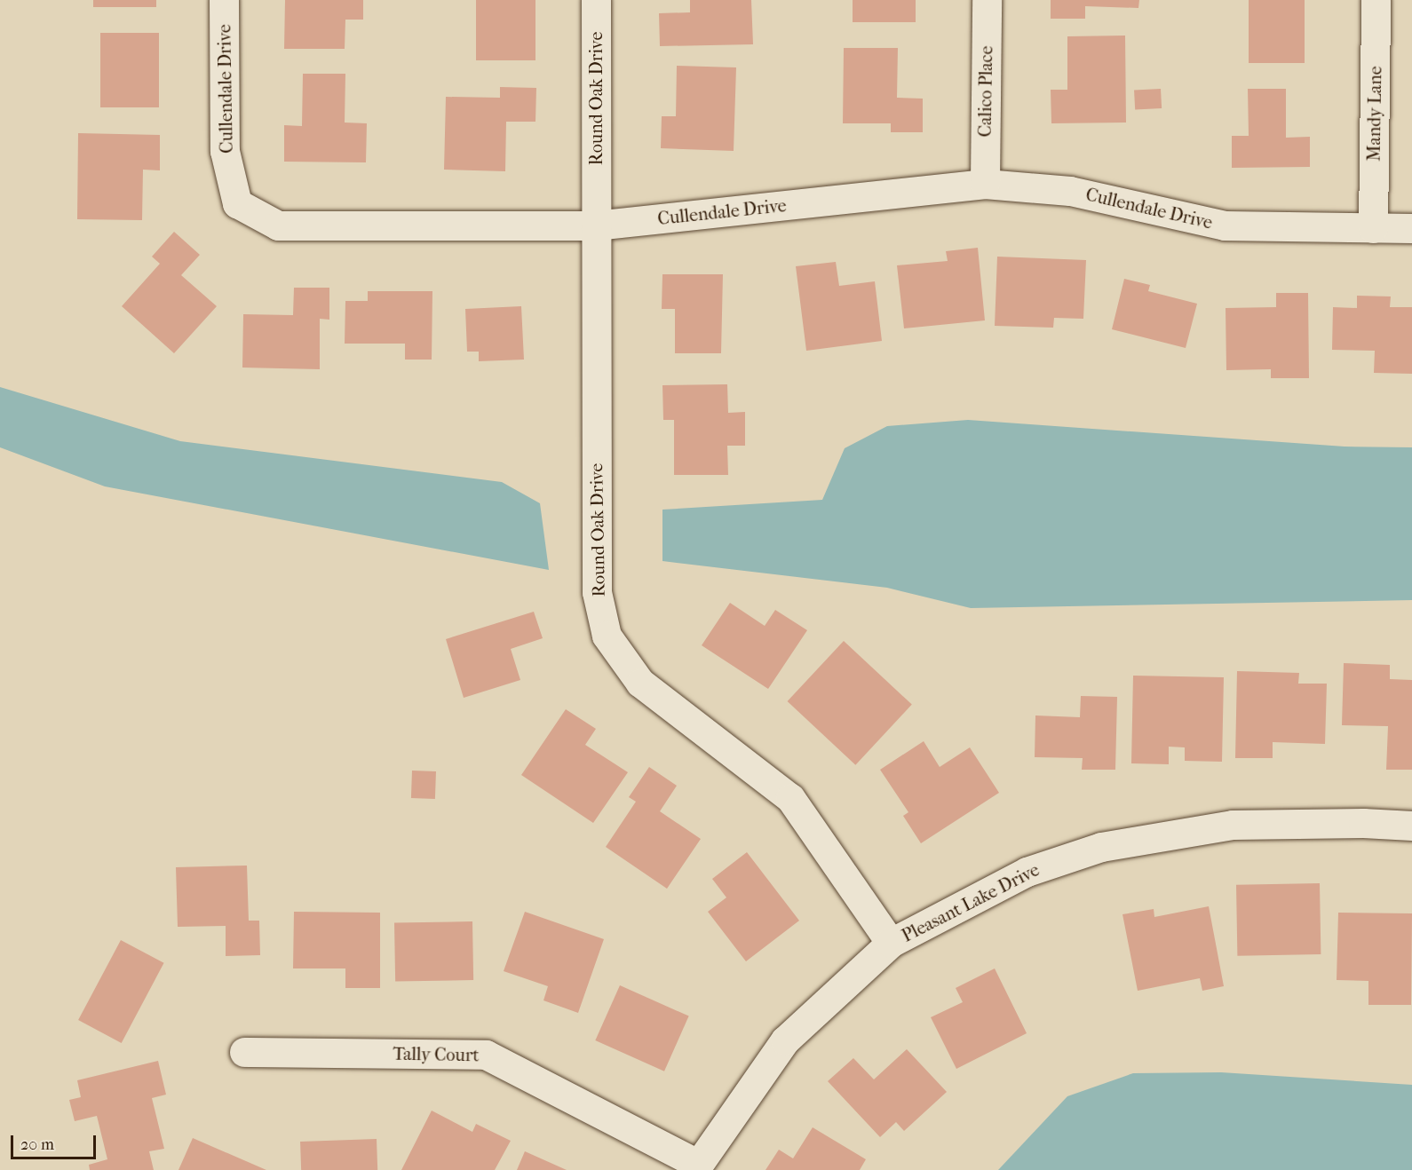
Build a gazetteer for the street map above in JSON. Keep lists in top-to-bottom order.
{
  "streets": {
    "street": [
      "Cullendale Drive",
      "Calico Place",
      "Round Oak Drive",
      "Mandy Lane",
      "Pleasant Lake Drive",
      "Tally Court"
    ]
  },
  "crossings": [
    ["Cullendale Drive", "Calico Place"],
    ["Cullendale Drive", "Round Oak Drive"],
    ["Cullendale Drive", "Mandy Lane"],
    ["Round Oak Drive", "Pleasant Lake Drive"],
    ["Pleasant Lake Drive", "Tally Court"]
  ],
  "scale_bar": "20 m"
}
